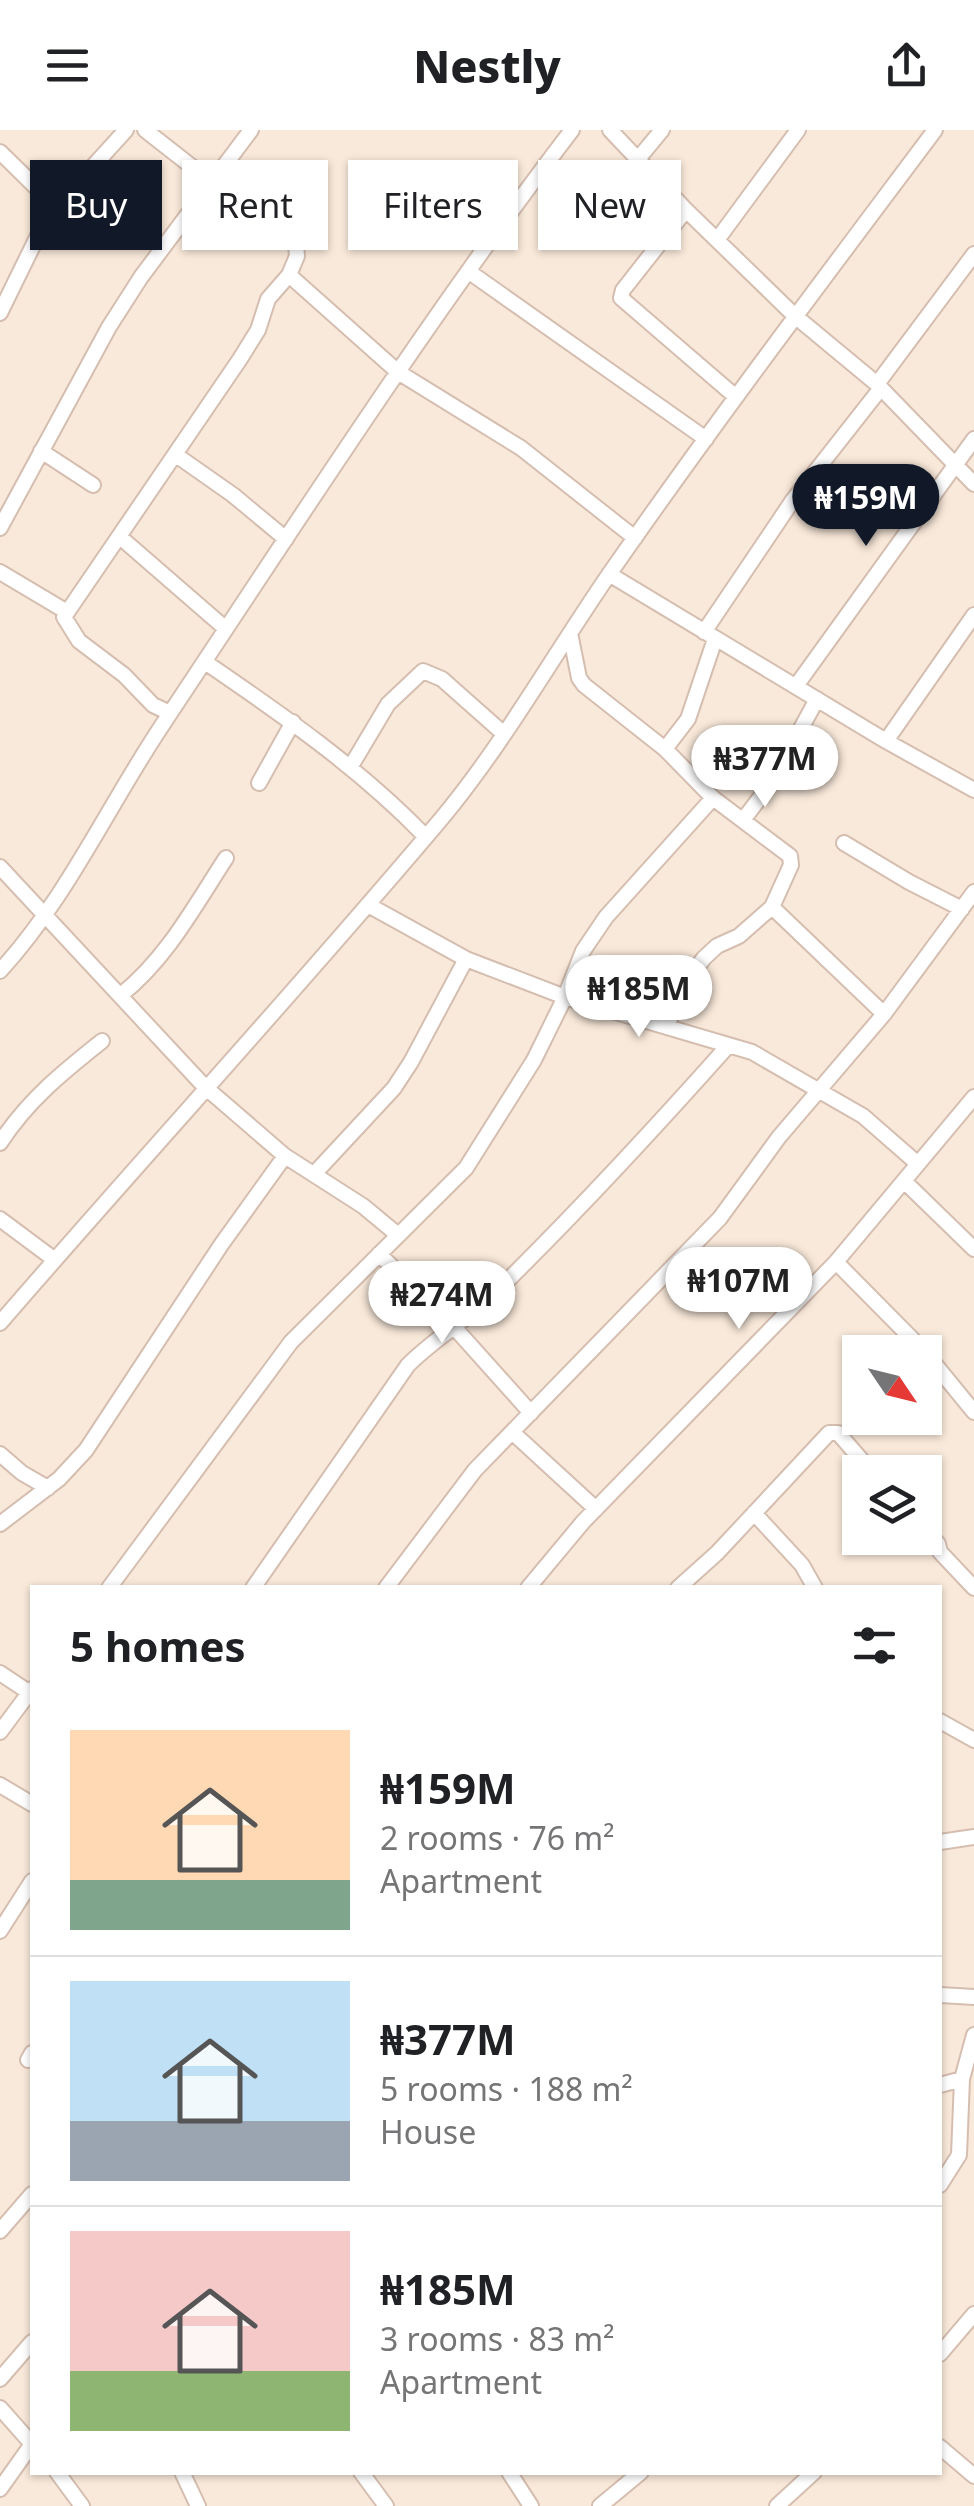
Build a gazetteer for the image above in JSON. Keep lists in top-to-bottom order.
{
  "north": "bottom right",
  "page": {
    "header": "Nestly",
    "chip": [
      "Buy",
      "Rent",
      "Filters",
      "New"
    ],
    "price": [
      "₦159M",
      "₦377M",
      "₦185M",
      "₦107M",
      "₦274M"
    ],
    "heading": "5 homes",
    "list": [
      {
        "name": "₦159M",
        "note": "2 rooms · 76 m² · Apartment"
      },
      {
        "name": "₦377M",
        "note": "5 rooms · 188 m² · House"
      },
      {
        "name": "₦185M",
        "note": "3 rooms · 83 m² · Apartment"
      }
    ]
  }
}
